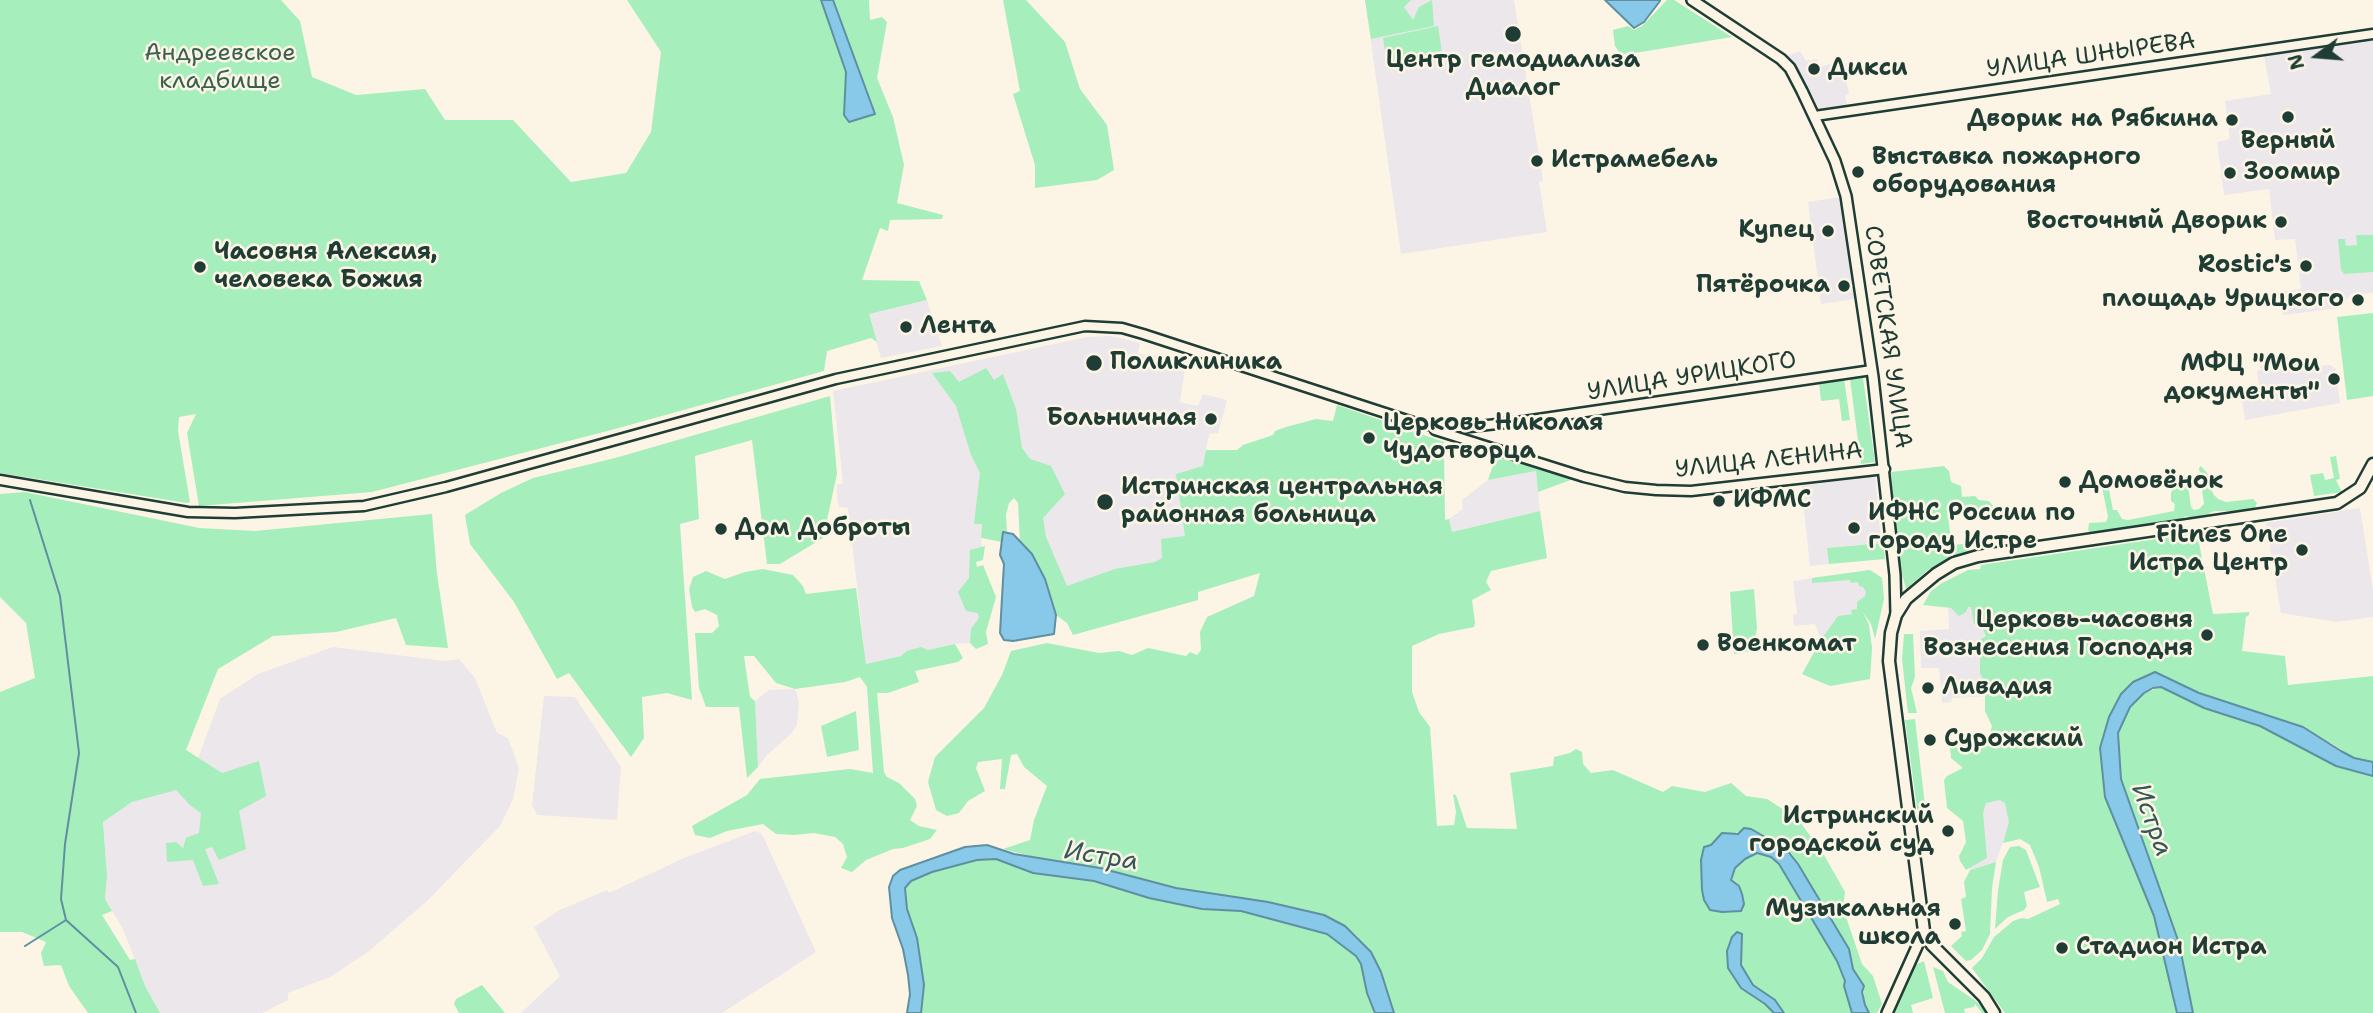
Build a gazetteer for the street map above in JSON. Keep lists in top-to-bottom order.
{
  "streets": {
    "main road": ["СОВЕТСКАЯ УЛИЦА"],
    "street": ["УЛИЦА ШНЫРЕВА", "УЛИЦА УРИЦКОГО", "УЛИЦА ЛЕНИНА"]
  },
  "crossings": [
    ["УЛИЦА ШНЫРЕВА", "СОВЕТСКАЯ УЛИЦА"],
    ["СОВЕТСКАЯ УЛИЦА", "УЛИЦА УРИЦКОГО"],
    ["СОВЕТСКАЯ УЛИЦА", "УЛИЦА ЛЕНИНА"],
    ["УЛИЦА УРИЦКОГО", "УЛИЦА ЛЕНИНА"]
  ],
  "water": ["Истра"],
  "parks": ["Андреевское кладбище"],
  "places": [
    "Центр гемодиализа Диалог",
    "Дикси",
    "Верный",
    "Дворик на Рябкина",
    "Истрамебель",
    "Выставка пожарного оборудования",
    "Зоомир",
    "Восточный Дворик",
    "Купец",
    "Rostic's",
    "Часовня Алексия, человека Божия",
    "Пятёрочка",
    "площадь Урицкого",
    "Лента",
    "Поликлиника",
    "МФЦ \"Мои документы\"",
    "Больничная",
    "Церковь Николая Чудотворца",
    "Домовёнок",
    "ИФМС",
    "Истринская центральная районная больница",
    "ИФНС России по городу Истре",
    "Дом Доброты",
    "Fitnes One Истра Центр",
    "Церковь-часовня Вознесения Господня",
    "Военкомат",
    "Ливадия",
    "Сурожский",
    "Истринский городской суд",
    "Музыкальная школа",
    "Стадион Истра"
  ],
  "north": "left"
}
